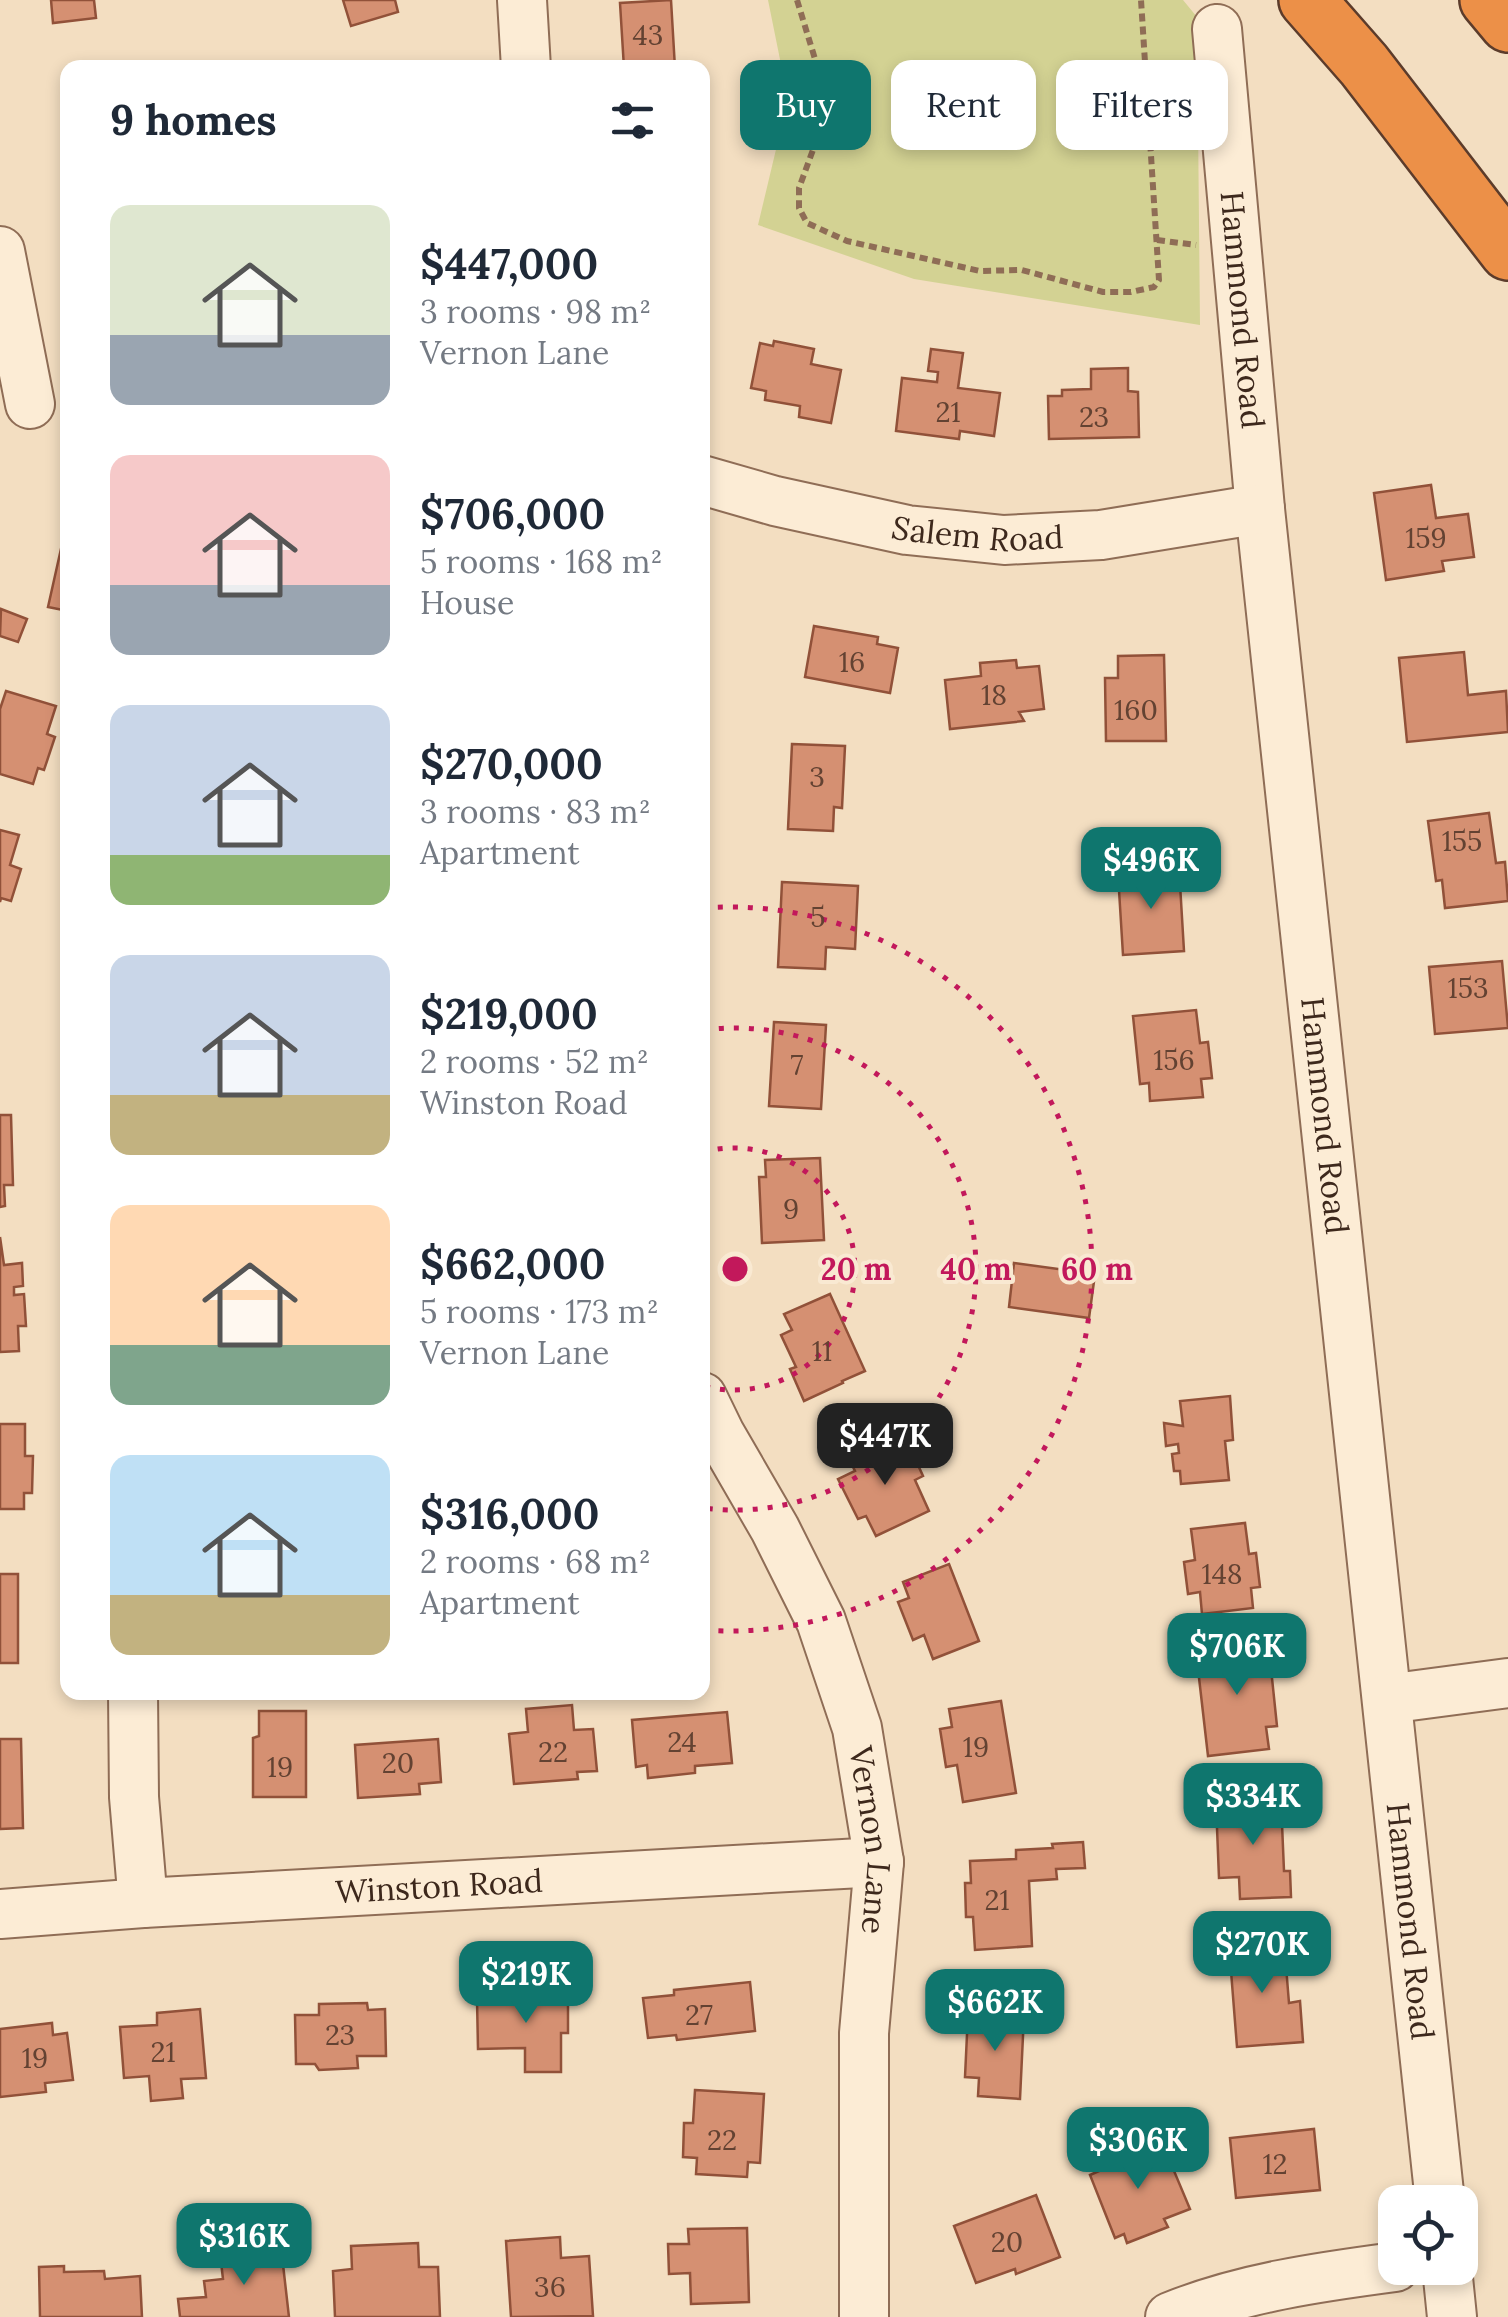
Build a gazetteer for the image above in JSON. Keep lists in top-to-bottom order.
{
  "streets": {
    "street": [
      "Hammond Road",
      "Salem Road",
      "Vernon Lane",
      "Winston Road"
    ]
  },
  "crossings": [
    ["Hammond Road", "Salem Road"],
    ["Vernon Lane", "Winston Road"]
  ],
  "house_numbers": [
    "43",
    "21",
    "23",
    "159",
    "16",
    "18",
    "160",
    "3",
    "155",
    "5",
    "153",
    "156",
    "7",
    "9",
    "11",
    "148",
    "24",
    "19",
    "22",
    "20",
    "19",
    "21",
    "27",
    "23",
    "21",
    "19",
    "22",
    "12",
    "20",
    "36"
  ],
  "page": {
    "chip": ["Buy", "Rent", "Filters"],
    "heading": "9 homes",
    "list": [
      {
        "name": "$447,000",
        "note": "3 rooms · 98 m² · Vernon Lane"
      },
      {
        "name": "$706,000",
        "note": "5 rooms · 168 m² · House"
      },
      {
        "name": "$270,000",
        "note": "3 rooms · 83 m² · Apartment"
      },
      {
        "name": "$219,000",
        "note": "2 rooms · 52 m² · Winston Road"
      },
      {
        "name": "$662,000",
        "note": "5 rooms · 173 m² · Vernon Lane"
      },
      {
        "name": "$316,000",
        "note": "2 rooms · 68 m² · Apartment"
      }
    ],
    "price": [
      "$496K",
      "$447K",
      "$706K",
      "$334K",
      "$270K",
      "$219K",
      "$662K",
      "$306K",
      "$316K"
    ]
  },
  "rings": ["20 m", "40 m", "60 m"]
}
